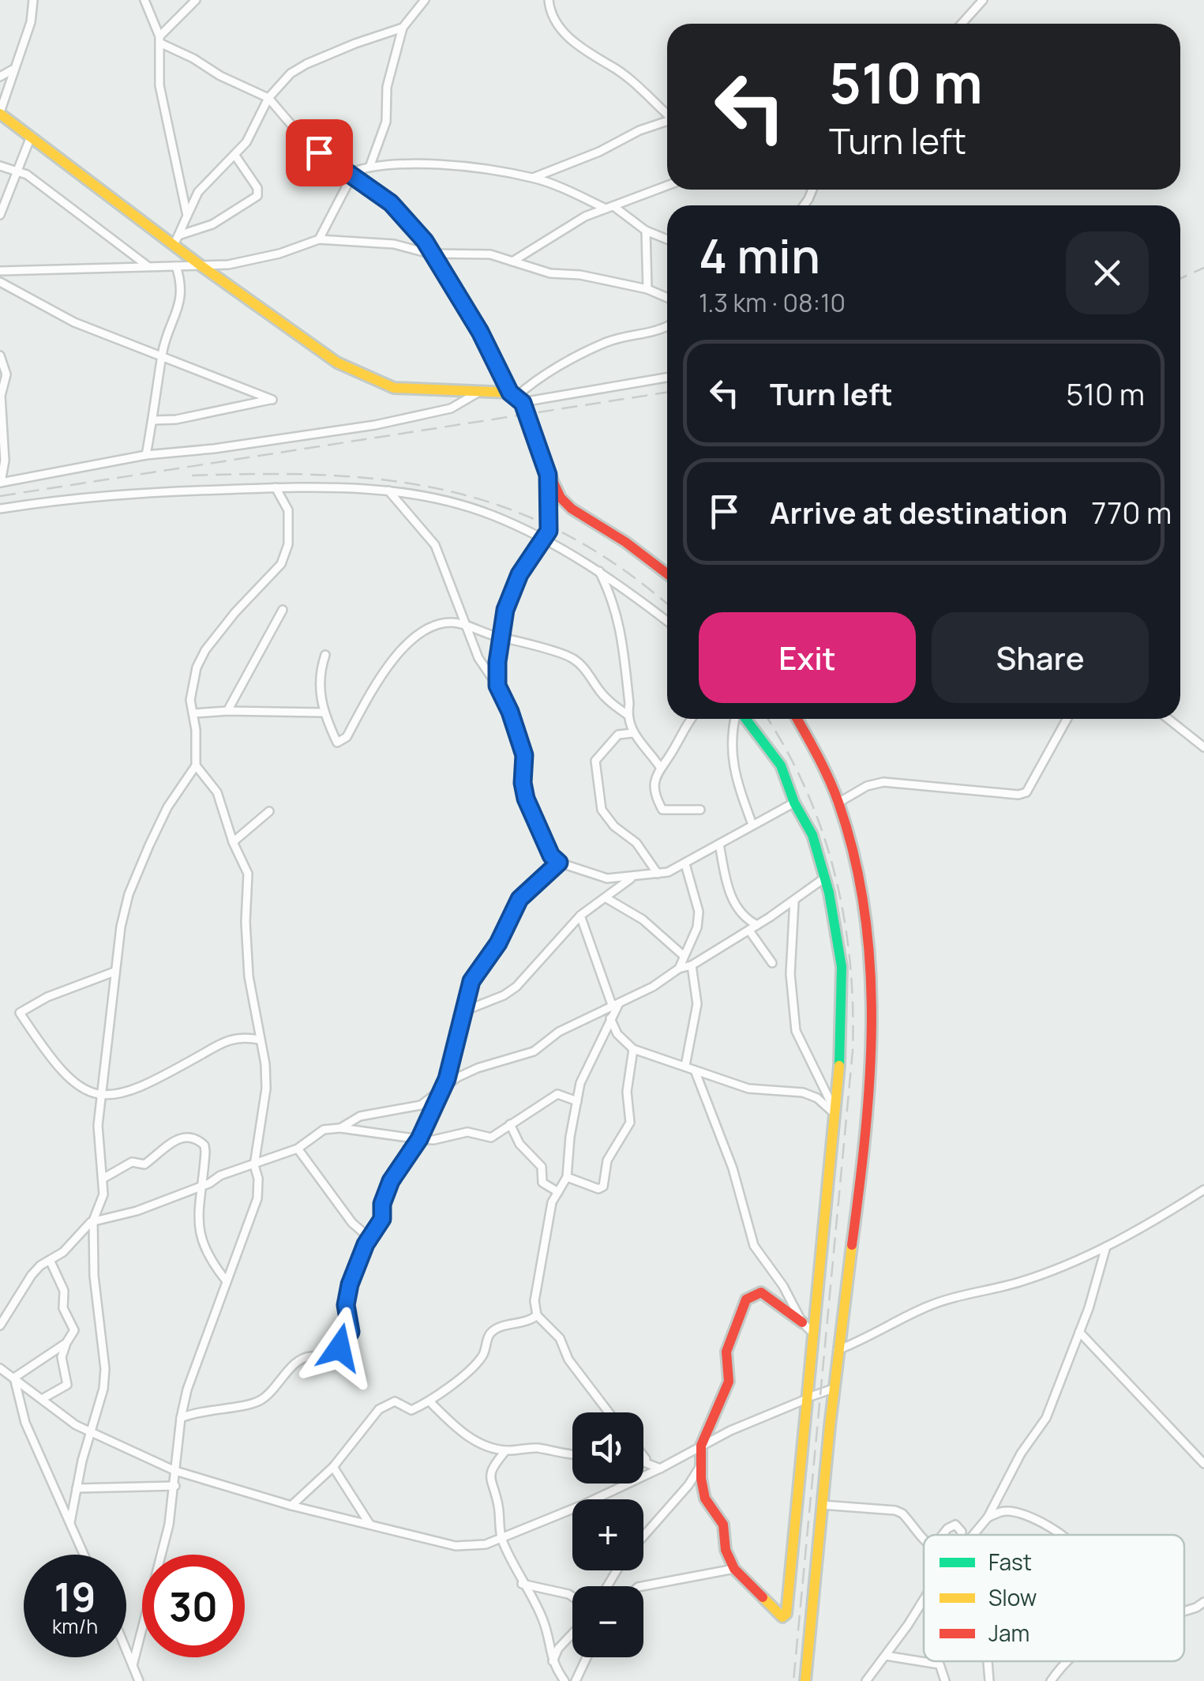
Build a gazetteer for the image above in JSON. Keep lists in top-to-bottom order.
{
  "legend": ["Fast", "Slow", "Jam"],
  "page": {
    "turn": ["510 m", "Turn left"],
    "heading": ["4 min", "1.3 km · 08:10"],
    "list": [
      {
        "name": "Turn left",
        "value": "510 m"
      },
      {
        "name": "Arrive at destination",
        "value": "770 m"
      }
    ],
    "buttons": ["Exit", "Share"],
    "map_buttons": ["+", "−"],
    "speed": "19 km/h",
    "limit": "30"
  }
}
